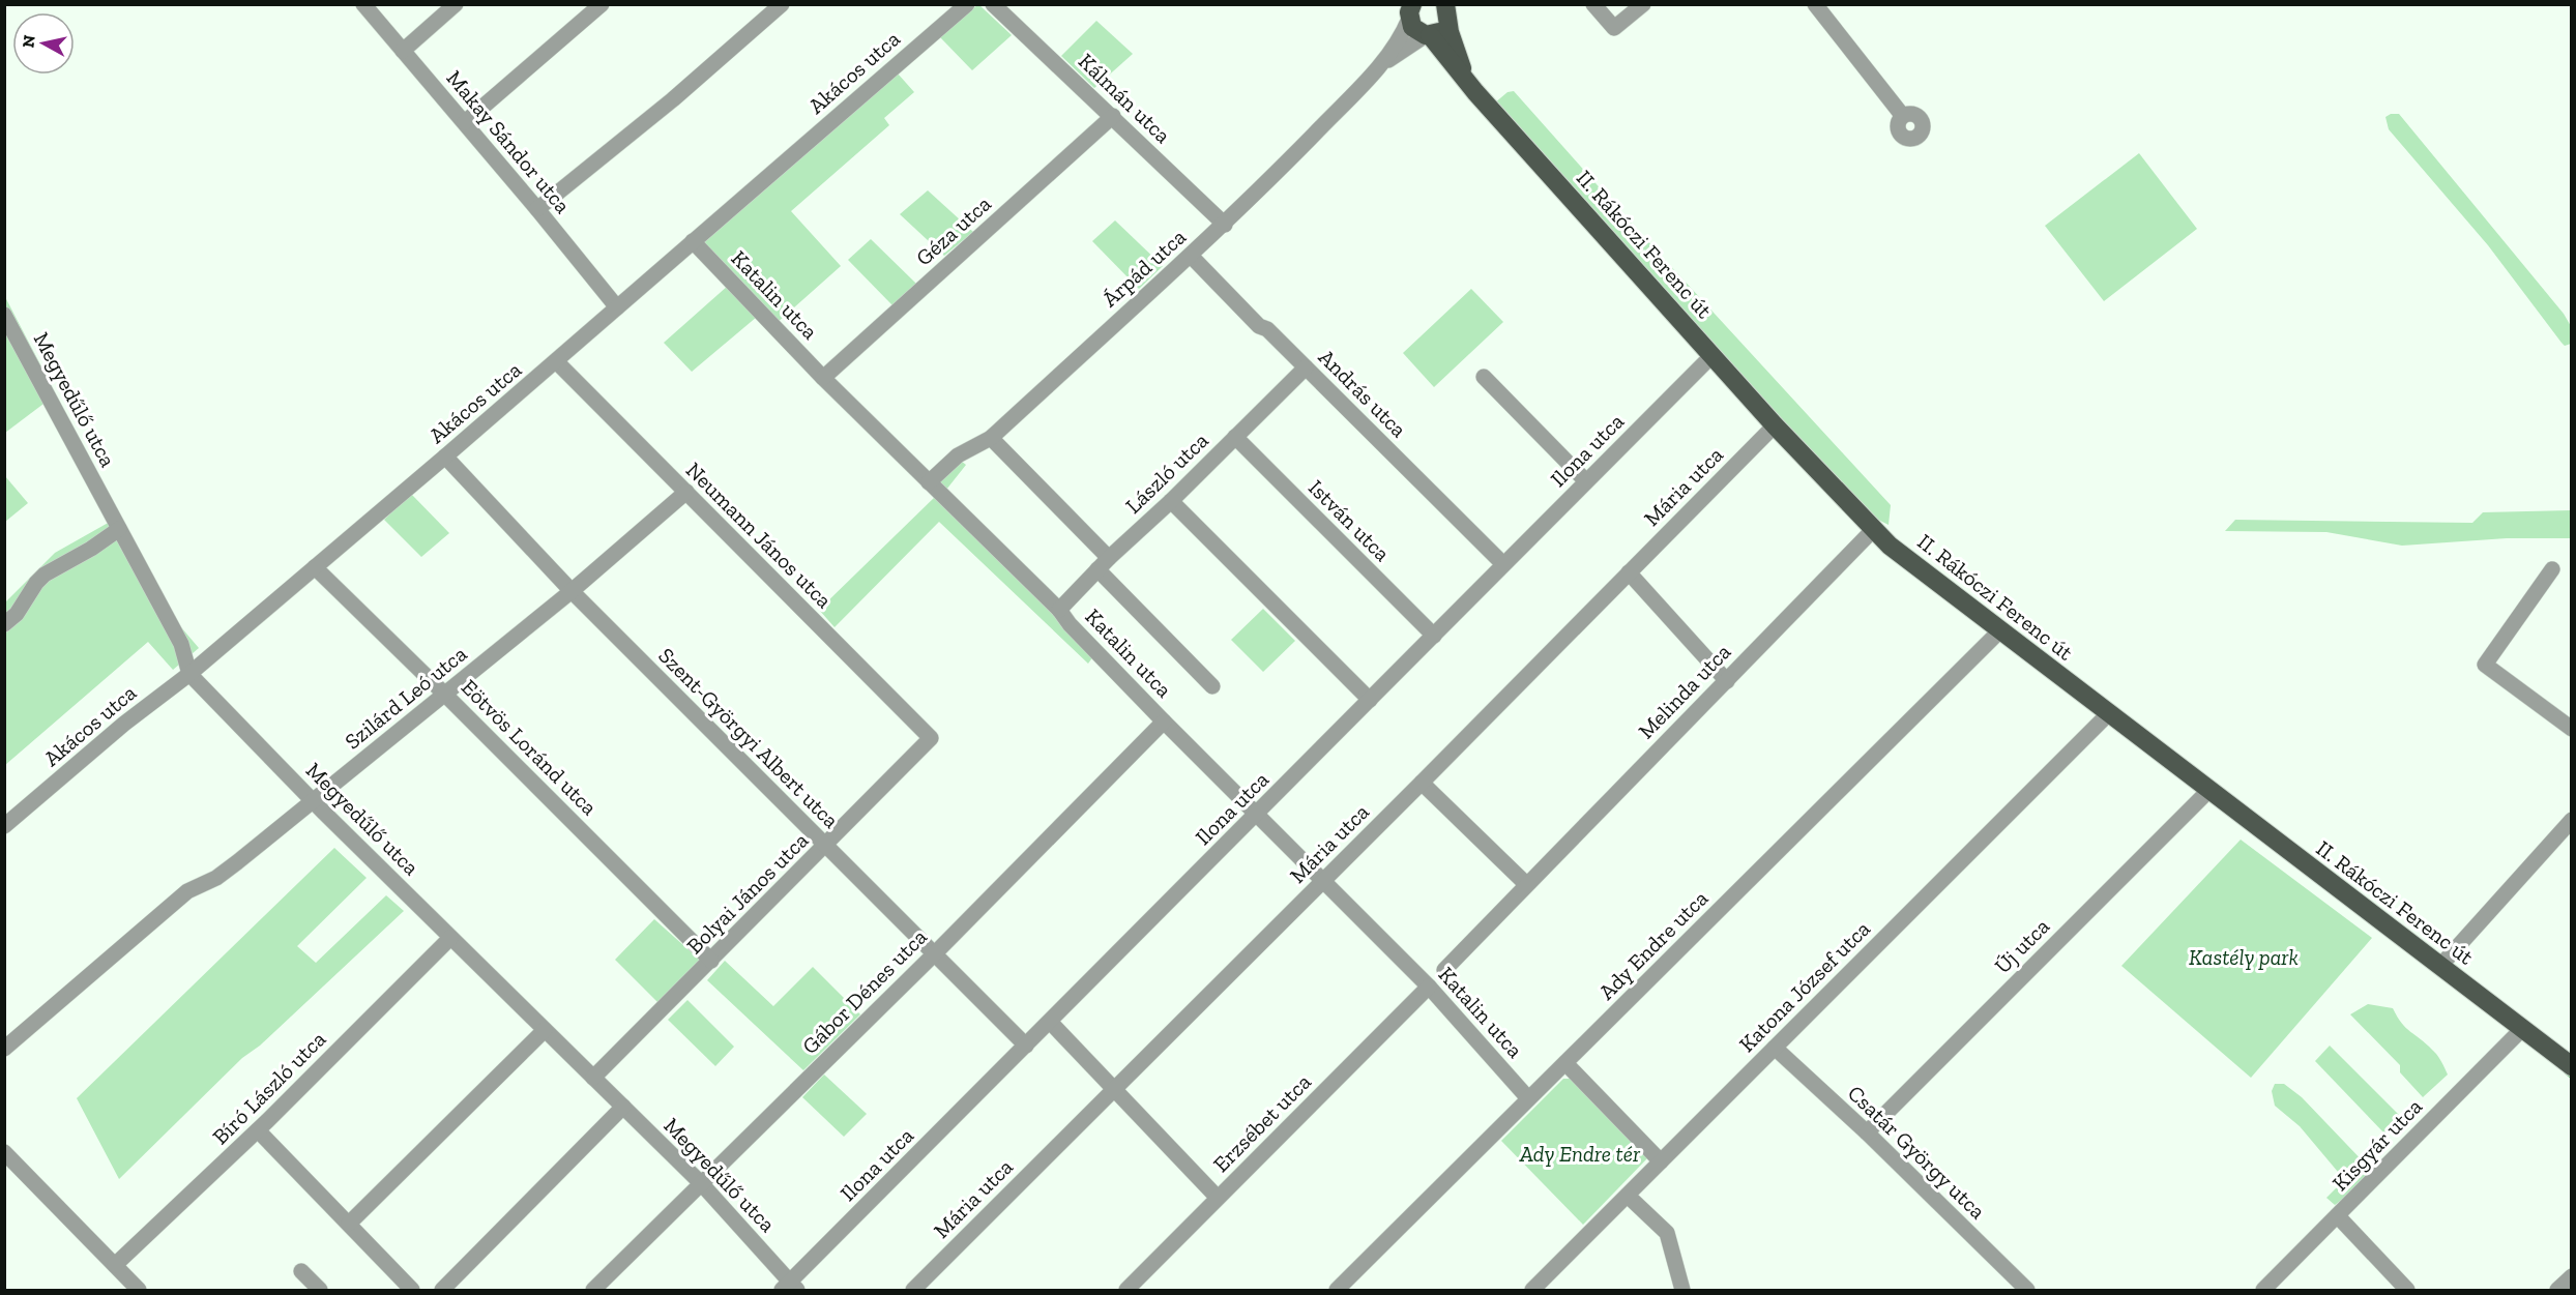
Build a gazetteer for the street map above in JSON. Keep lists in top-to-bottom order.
{
  "streets": {
    "main road": ["II. Rákóczi Ferenc út"],
    "street": [
      "Akácos utca",
      "Kálmán utca",
      "Makay Sándor utca",
      "Géza utca",
      "Árpád utca",
      "Katalin utca",
      "András utca",
      "Megyedűlő utca",
      "Ilona utca",
      "László utca",
      "Mária utca",
      "István utca",
      "Neumann János utca",
      "Melinda utca",
      "Szilárd Leó utca",
      "Szent-Györgyi Albert utca",
      "Eötvös Loránd utca",
      "Bolyai János utca",
      "Ady Endre utca",
      "Új utca",
      "Katona József utca",
      "Gábor Dénes utca",
      "Bíró László utca",
      "Erzsébet utca",
      "Kisgyár utca",
      "Csatár György utca"
    ]
  },
  "crossings": [
    ["Akácos utca", "Makay Sándor utca"],
    ["Akácos utca", "Katalin utca"],
    ["Akácos utca", "Megyedűlő utca"],
    ["Akácos utca", "Neumann János utca"],
    ["Akácos utca", "Szent-Györgyi Albert utca"],
    ["Akácos utca", "Eötvös Loránd utca"],
    ["Kálmán utca", "Géza utca"],
    ["Kálmán utca", "Árpád utca"],
    ["Géza utca", "Katalin utca"],
    ["II. Rákóczi Ferenc út", "Árpád utca"],
    ["II. Rákóczi Ferenc út", "Ilona utca"],
    ["II. Rákóczi Ferenc út", "Mária utca"],
    ["II. Rákóczi Ferenc út", "Melinda utca"],
    ["II. Rákóczi Ferenc út", "Ady Endre utca"],
    ["II. Rákóczi Ferenc út", "Új utca"],
    ["II. Rákóczi Ferenc út", "Katona József utca"],
    ["II. Rákóczi Ferenc út", "Kisgyár utca"],
    ["Árpád utca", "Katalin utca"],
    ["Árpád utca", "András utca"],
    ["Katalin utca", "Ilona utca"],
    ["Katalin utca", "László utca"],
    ["Katalin utca", "Mária utca"],
    ["Katalin utca", "Ady Endre utca"],
    ["Katalin utca", "Gábor Dénes utca"],
    ["Katalin utca", "Erzsébet utca"],
    ["András utca", "Ilona utca"],
    ["András utca", "László utca"],
    ["Megyedűlő utca", "Ilona utca"],
    ["Megyedűlő utca", "Szilárd Leó utca"],
    ["Megyedűlő utca", "Bolyai János utca"],
    ["Megyedűlő utca", "Gábor Dénes utca"],
    ["Megyedűlő utca", "Bíró László utca"],
    ["Ilona utca", "István utca"],
    ["Ilona utca", "Szent-Györgyi Albert utca"],
    ["László utca", "István utca"],
    ["Neumann János utca", "Szilárd Leó utca"],
    ["Neumann János utca", "Bolyai János utca"],
    ["Szilárd Leó utca", "Szent-Györgyi Albert utca"],
    ["Szilárd Leó utca", "Eötvös Loránd utca"],
    ["Szent-Györgyi Albert utca", "Bolyai János utca"],
    ["Szent-Györgyi Albert utca", "Gábor Dénes utca"],
    ["Eötvös Loránd utca", "Bolyai János utca"],
    ["Új utca", "Csatár György utca"],
    ["Katona József utca", "Csatár György utca"]
  ],
  "parks": ["Kastély park", "Ady Endre tér"],
  "north": "left"
}
